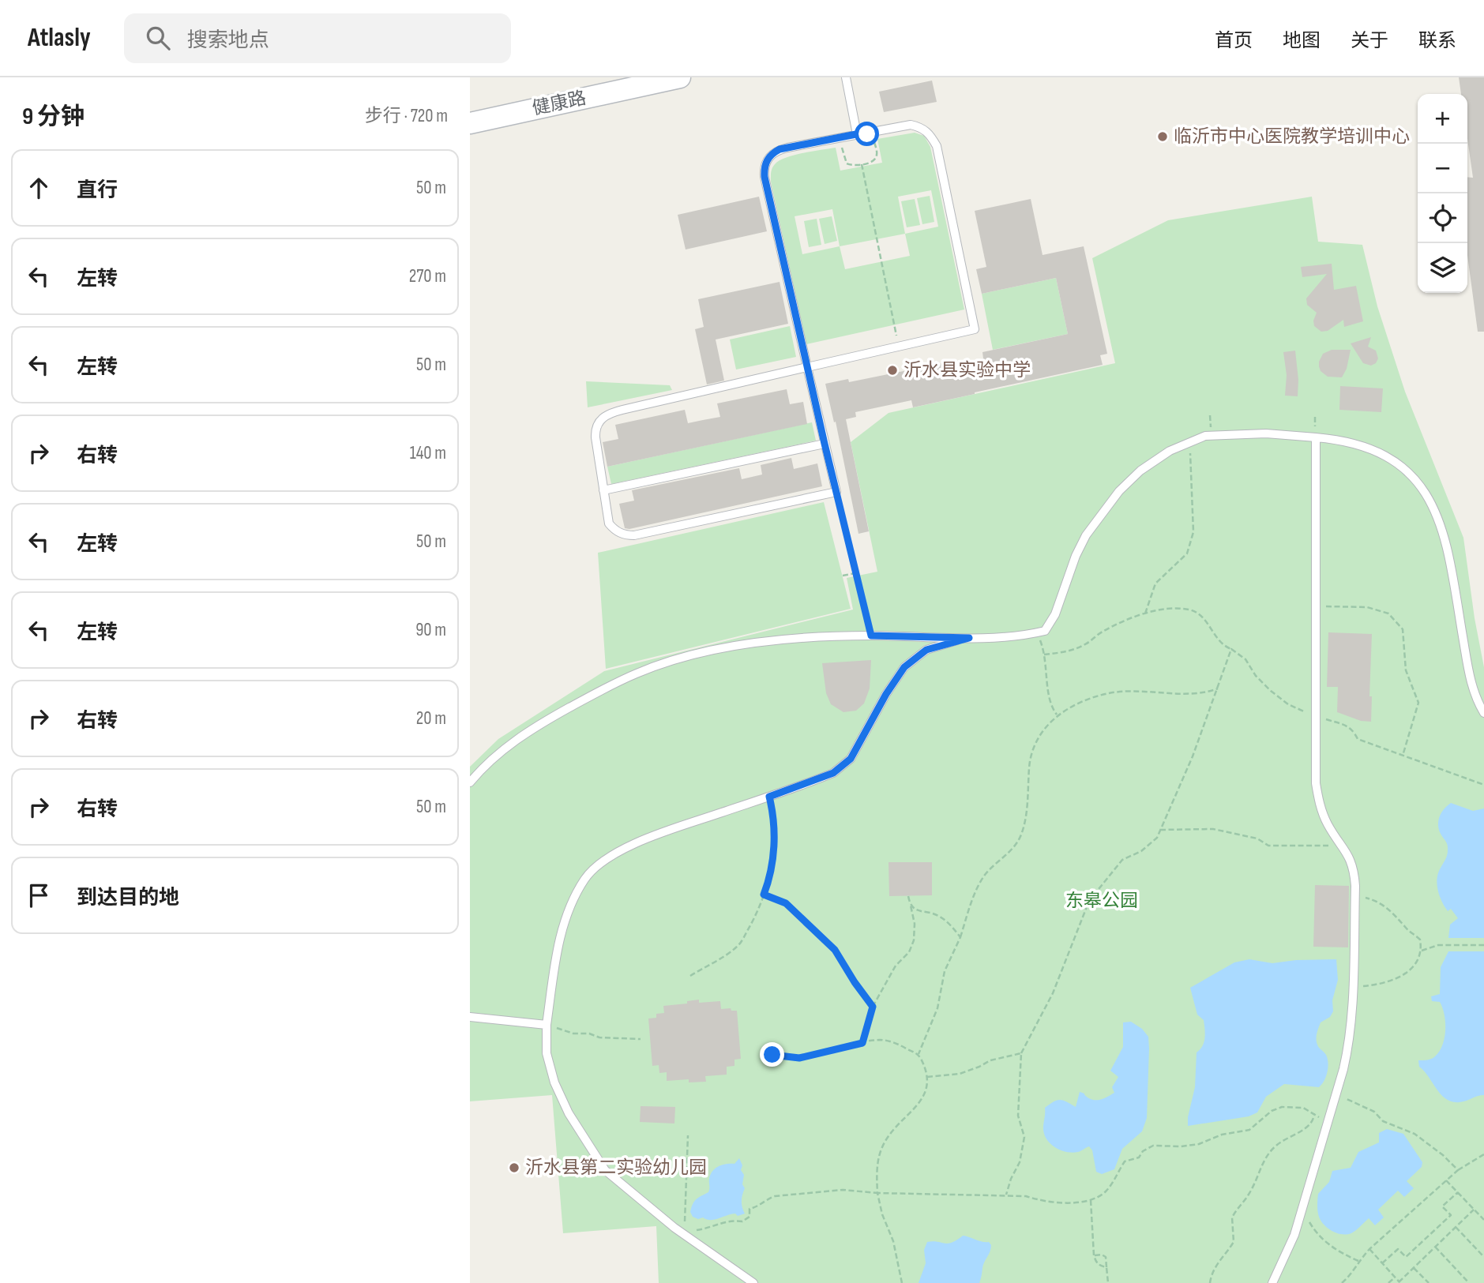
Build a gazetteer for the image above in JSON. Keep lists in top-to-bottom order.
{
  "streets": {
    "main road": ["健康路"]
  },
  "parks": ["东皋公园"],
  "places": ["临沂市中心医院教学培训中心", "沂水县实验中学", "沂水县第二实验幼儿园"],
  "page": {
    "header": "Atlasly",
    "search": "搜索地点",
    "nav": [
      "首页",
      "地图",
      "关于",
      "联系"
    ],
    "heading": ["9 分钟", "步行 · 720 m"],
    "map_buttons": ["+", "−"],
    "list": [
      ["直行", "50 m"],
      ["左转", "270 m"],
      ["左转", "50 m"],
      ["右转", "140 m"],
      ["左转", "50 m"],
      ["左转", "90 m"],
      ["右转", "20 m"],
      ["右转", "50 m"],
      "到达目的地"
    ]
  }
}
